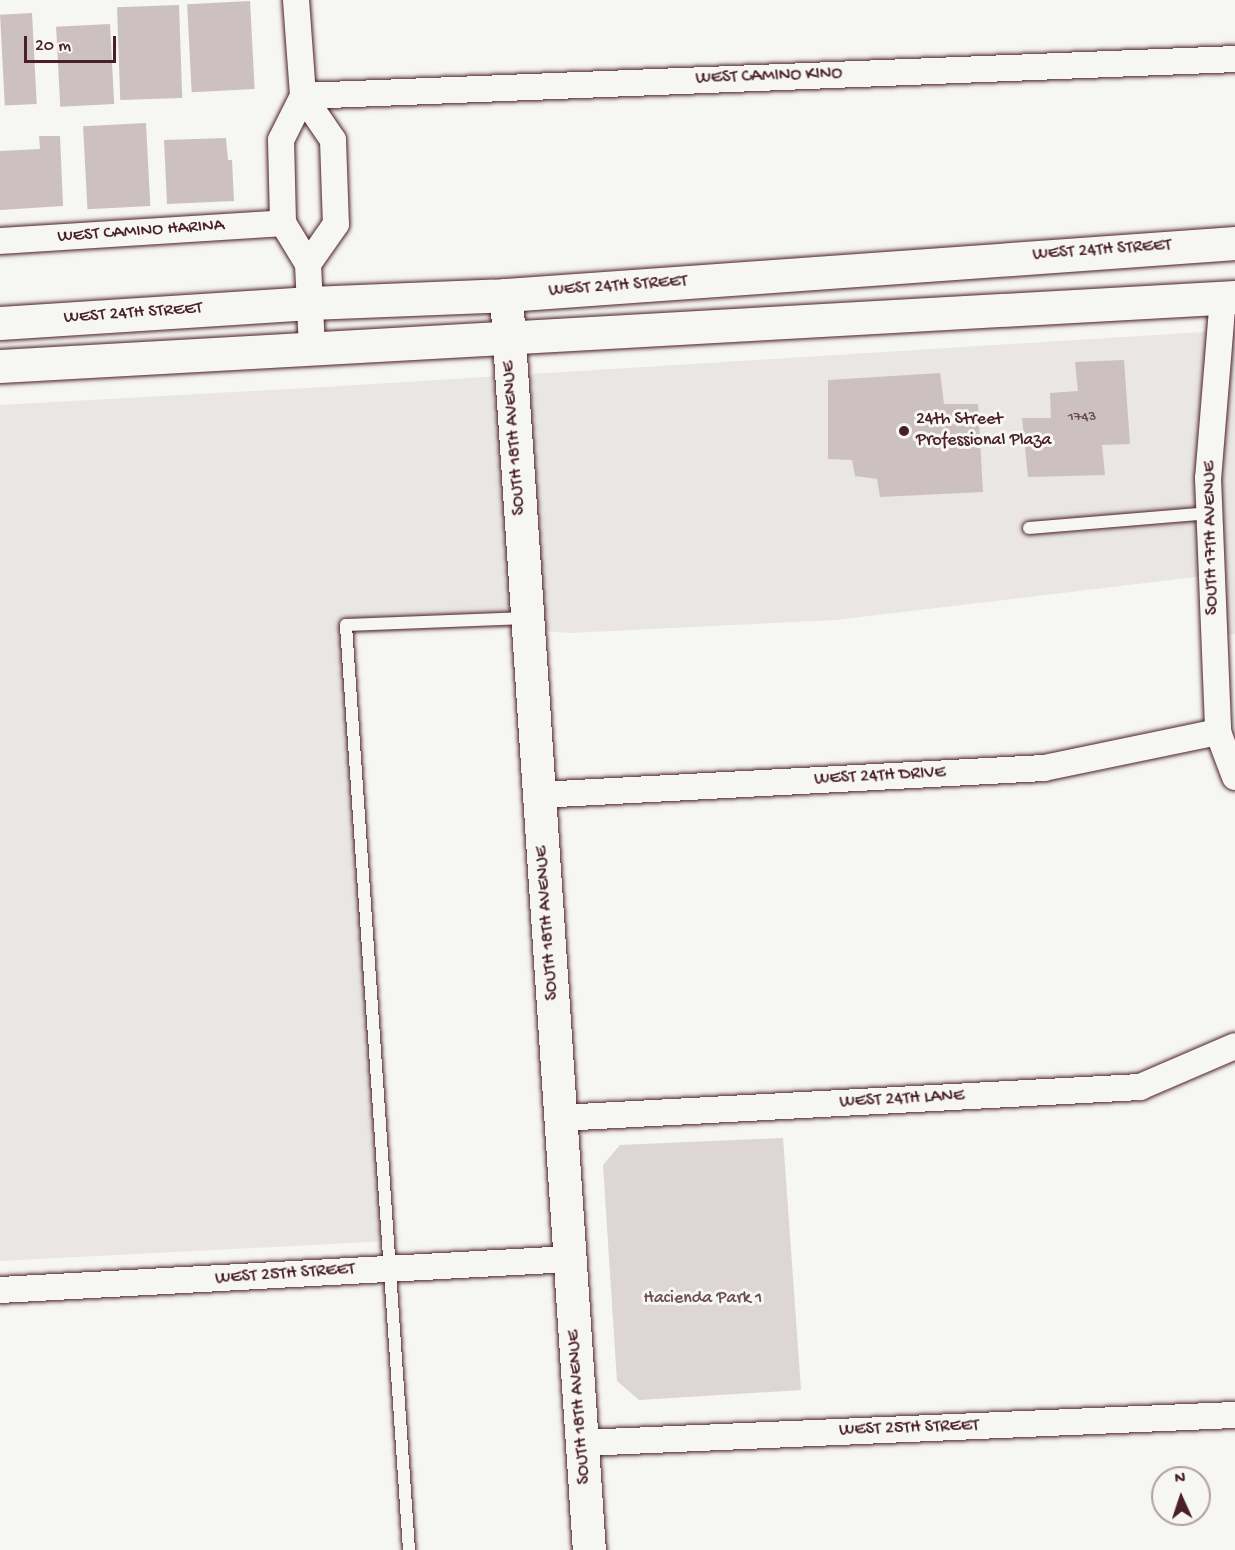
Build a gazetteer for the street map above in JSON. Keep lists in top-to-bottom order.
{
  "streets": {
    "main road": ["WEST 24TH STREET", "SOUTH 18TH AVENUE"],
    "street": [
      "WEST CAMINO KINO",
      "WEST CAMINO HARINA",
      "SOUTH 17TH AVENUE",
      "WEST 24TH DRIVE",
      "WEST 24TH LANE",
      "WEST 25TH STREET"
    ]
  },
  "crossings": [
    ["WEST 24TH STREET", "SOUTH 18TH AVENUE"],
    ["SOUTH 18TH AVENUE", "WEST 24TH DRIVE"],
    ["SOUTH 18TH AVENUE", "WEST 24TH LANE"],
    ["SOUTH 18TH AVENUE", "WEST 25TH STREET"],
    ["SOUTH 17TH AVENUE", "WEST 24TH DRIVE"]
  ],
  "parks": ["Hacienda Park 1"],
  "places": ["24th Street Professional Plaza"],
  "house_numbers": ["1743"],
  "scale_bar": "20 m",
  "north": "top"
}
